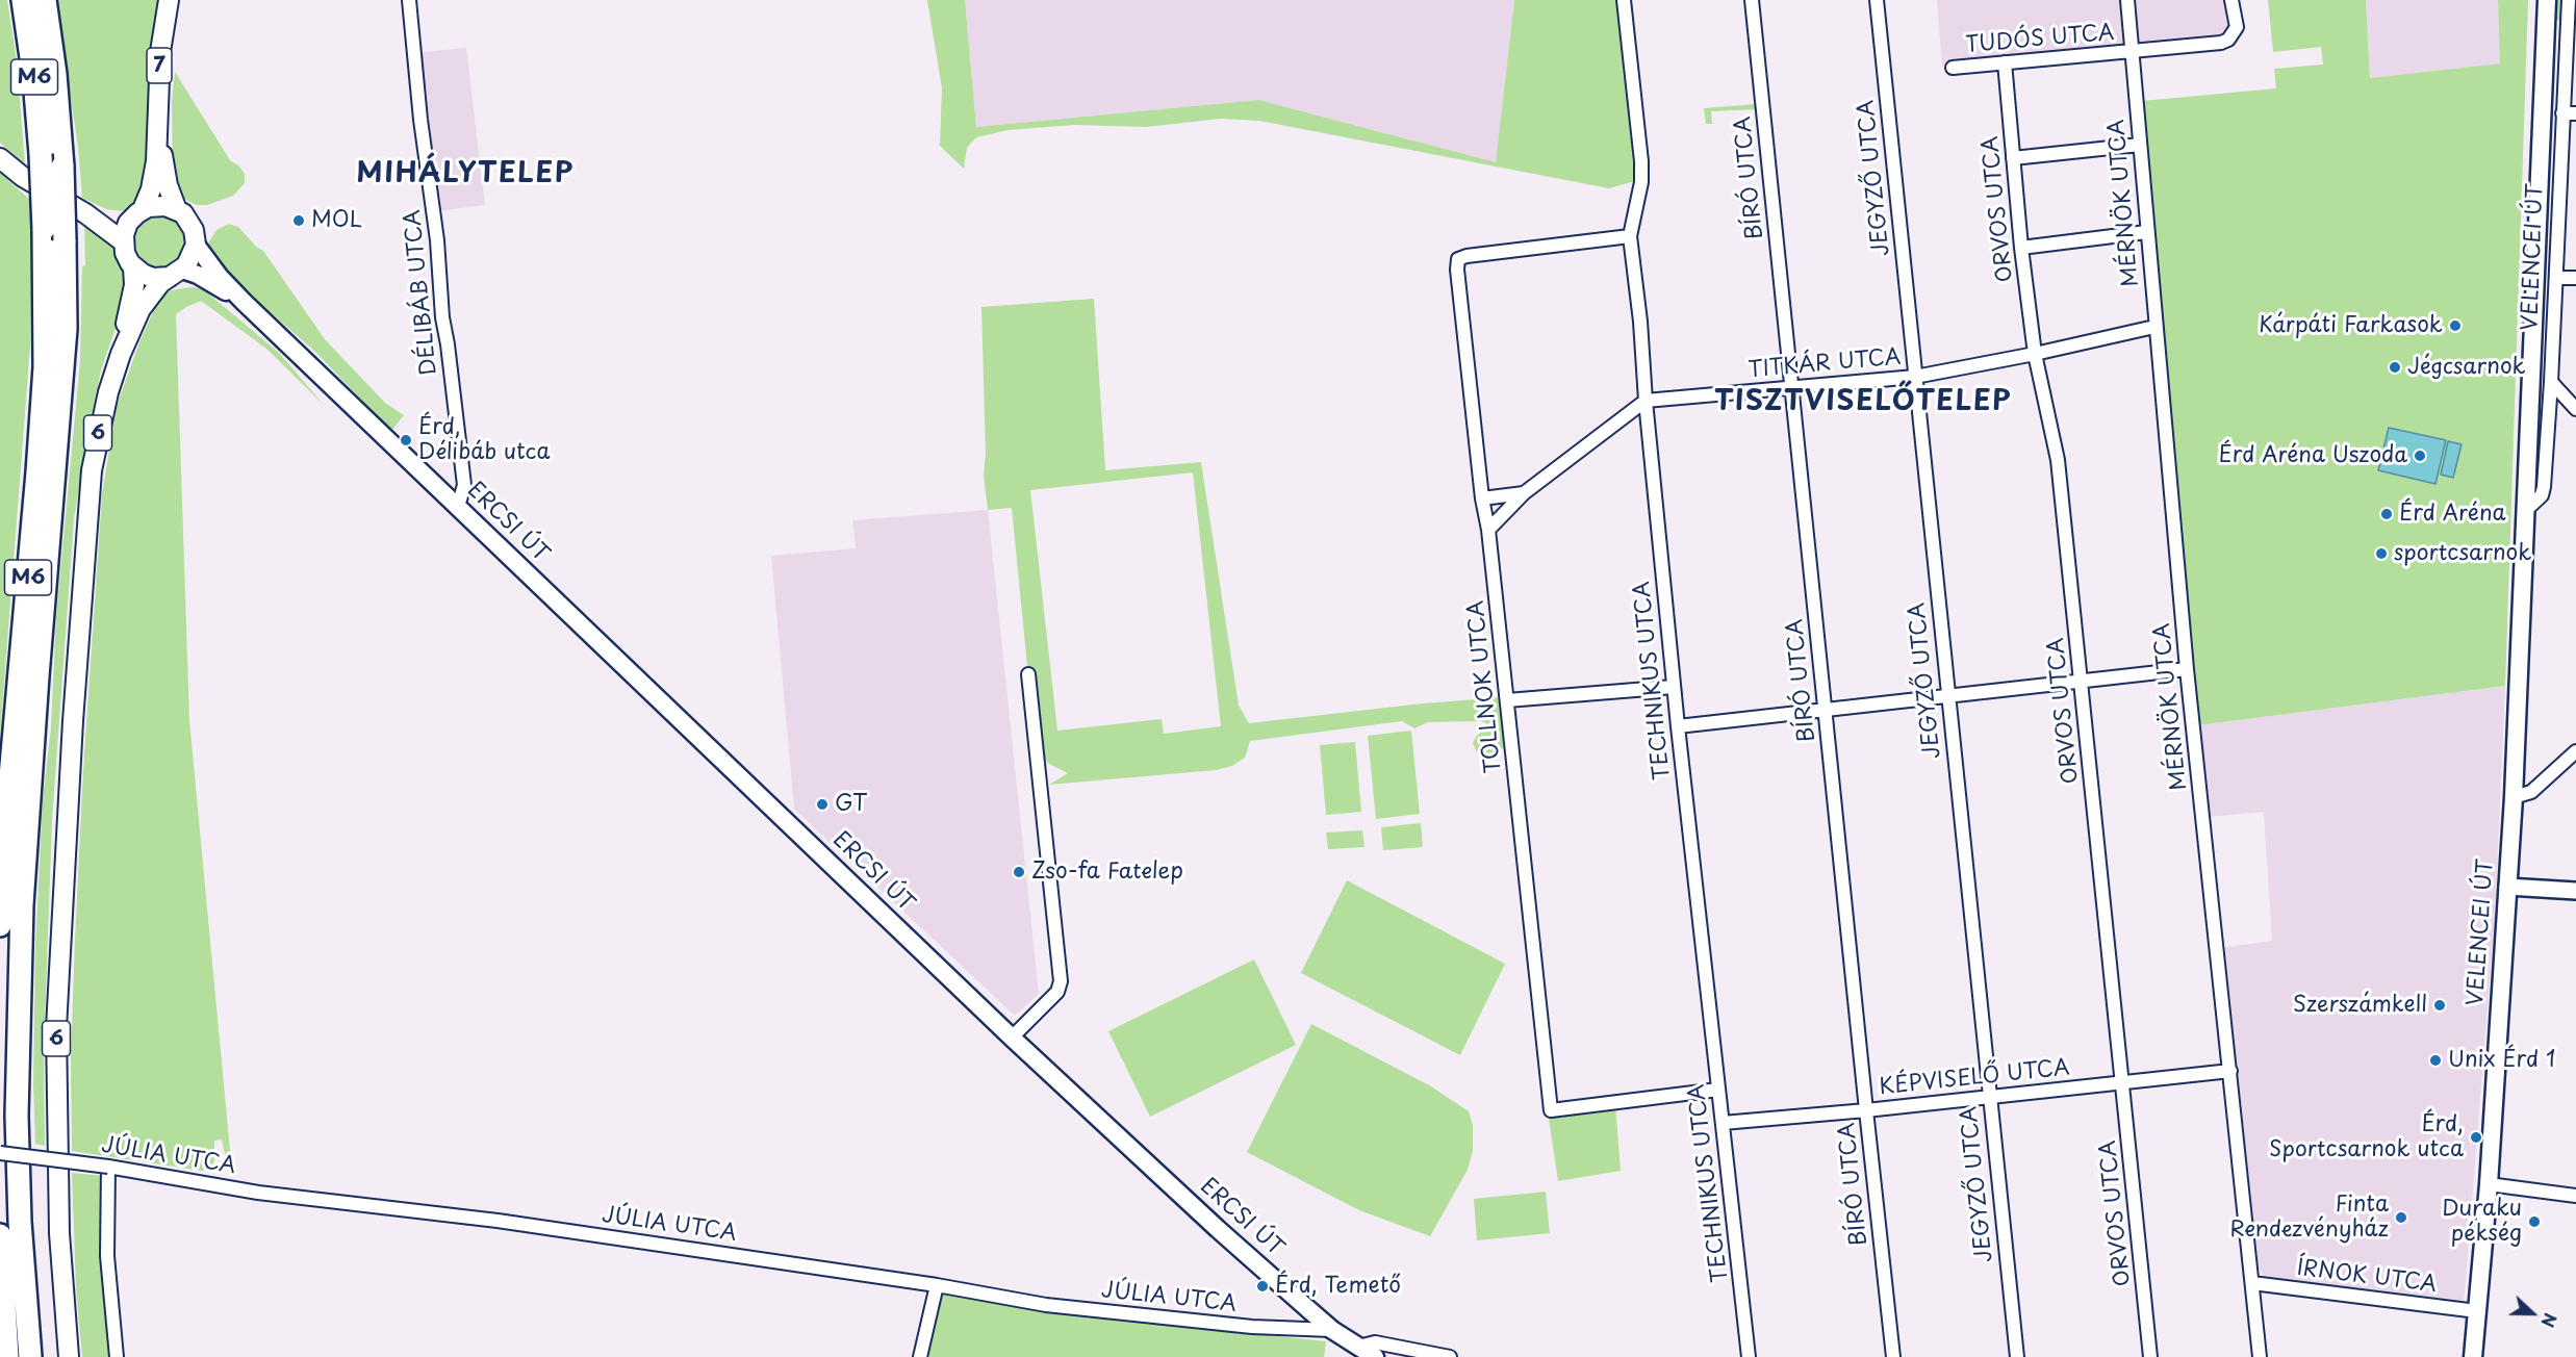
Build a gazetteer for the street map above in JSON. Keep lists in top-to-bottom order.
{
  "streets": {
    "highway": ["M6"],
    "main road": [
      "7",
      "VELENCEI ÚT",
      "6",
      "ERCSI ÚT"
    ],
    "street": [
      "TUDÓS UTCA",
      "BÍRÓ UTCA",
      "JEGYZŐ UTCA",
      "MÉRNÖK UTCA",
      "ORVOS UTCA",
      "DÉLIBÁB UTCA",
      "TITKÁR UTCA",
      "TECHNIKUS UTCA",
      "TOLLNOK UTCA",
      "KÉPVISELŐ UTCA",
      "JÚLIA UTCA",
      "ÍRNOK UTCA"
    ]
  },
  "crossings": [
    ["TUDÓS UTCA", "MÉRNÖK UTCA"],
    ["TUDÓS UTCA", "ORVOS UTCA"],
    ["7", "6"],
    ["7", "ERCSI ÚT"],
    ["BÍRÓ UTCA", "TITKÁR UTCA"],
    ["BÍRÓ UTCA", "KÉPVISELŐ UTCA"],
    ["JEGYZŐ UTCA", "TITKÁR UTCA"],
    ["JEGYZŐ UTCA", "KÉPVISELŐ UTCA"],
    ["MÉRNÖK UTCA", "TITKÁR UTCA"],
    ["MÉRNÖK UTCA", "KÉPVISELŐ UTCA"],
    ["MÉRNÖK UTCA", "ÍRNOK UTCA"],
    ["ORVOS UTCA", "TITKÁR UTCA"],
    ["ORVOS UTCA", "KÉPVISELŐ UTCA"],
    ["VELENCEI ÚT", "ÍRNOK UTCA"],
    ["DÉLIBÁB UTCA", "ERCSI ÚT"],
    ["TITKÁR UTCA", "TECHNIKUS UTCA"],
    ["6", "ERCSI ÚT"],
    ["ERCSI ÚT", "JÚLIA UTCA"],
    ["TECHNIKUS UTCA", "TOLLNOK UTCA"],
    ["TECHNIKUS UTCA", "KÉPVISELŐ UTCA"]
  ],
  "districts": ["MIHÁLYTELEP", "TISZTVISELŐTELEP"],
  "places": [
    "MOL",
    "Kárpáti Farkasok",
    "Jégcsarnok",
    "Érd, Délibáb utca",
    "Érd Aréna Uszoda",
    "Érd Aréna",
    "sportcsarnok",
    "GT",
    "Zso-fa Fatelep",
    "Szerszámkell",
    "Unix Érd 1",
    "Érd, Sportcsarnok utca",
    "Finta Rendezvényház",
    "Duraku pékség",
    "Érd, Temető"
  ],
  "north": "right"
}
